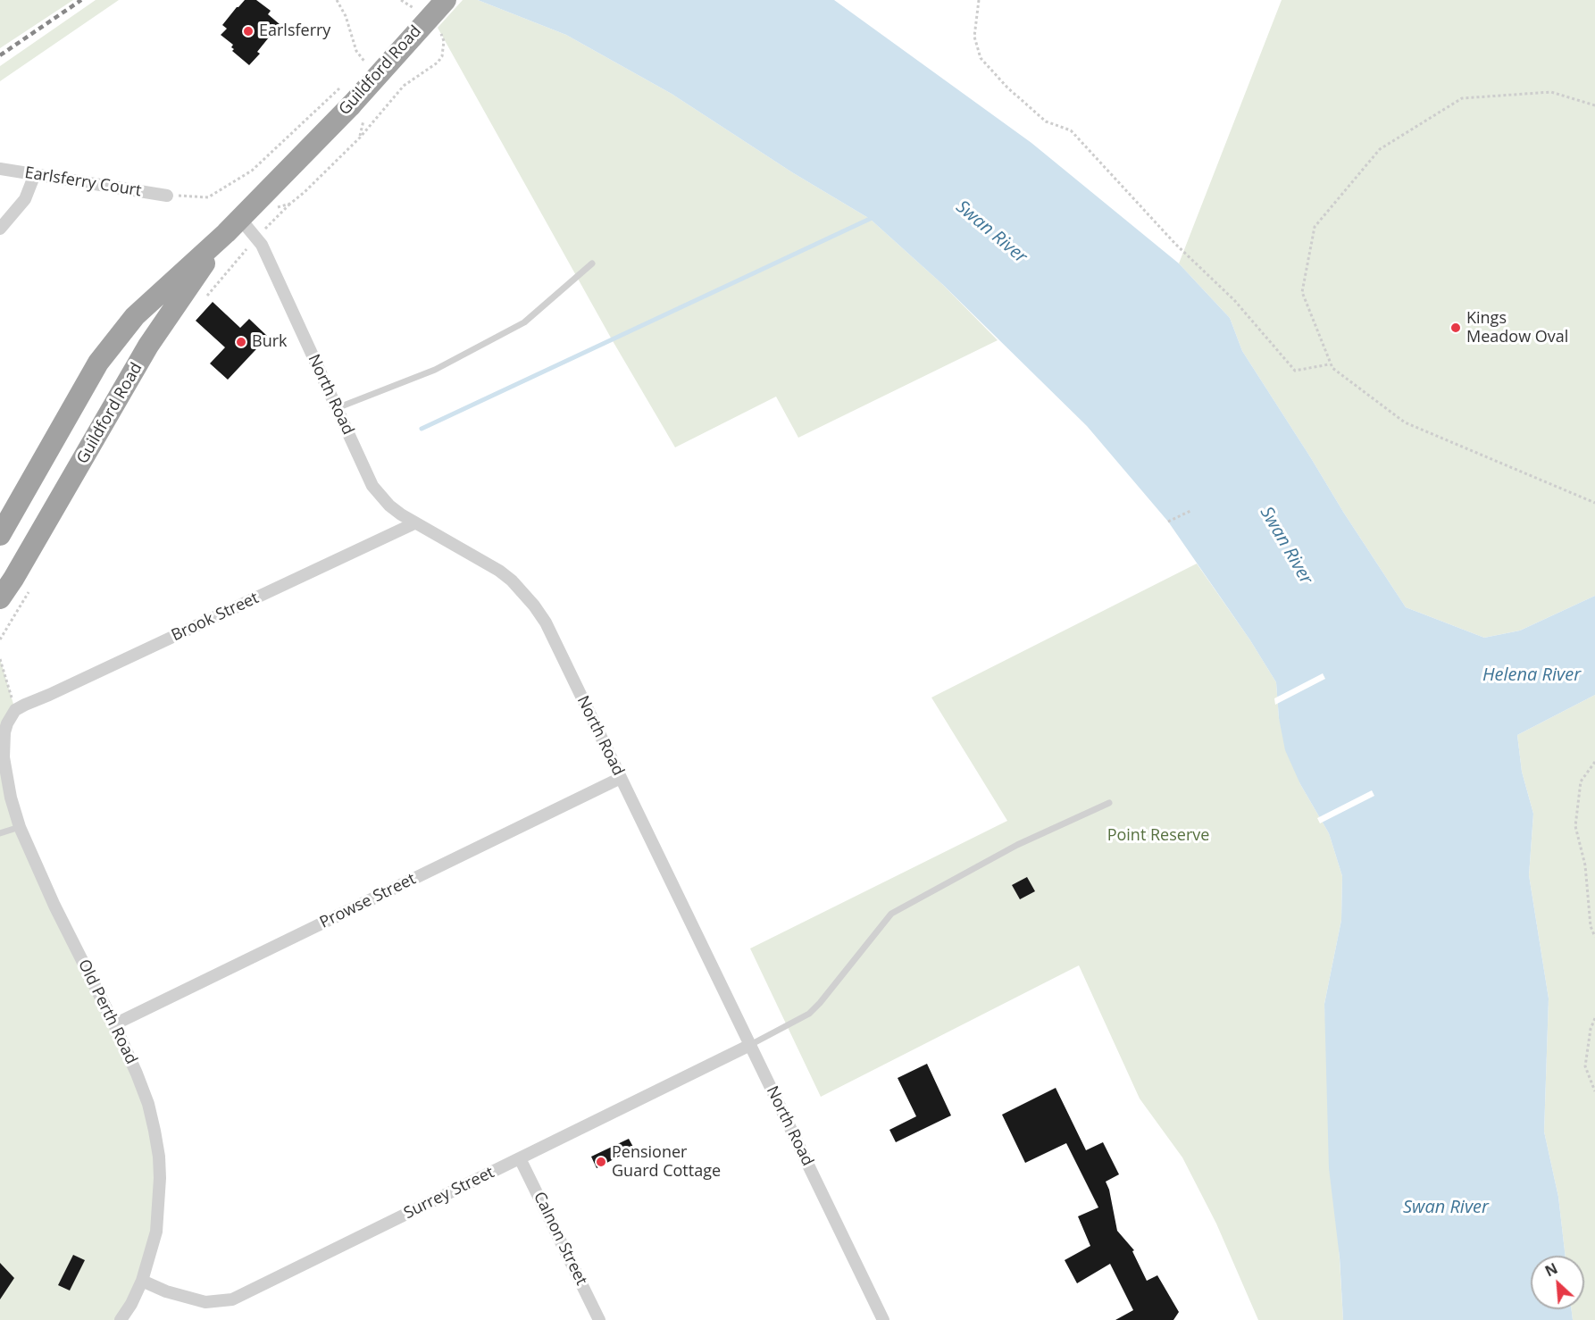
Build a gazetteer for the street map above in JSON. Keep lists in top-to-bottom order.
{
  "streets": {
    "highway": ["Guildford Road"],
    "street": [
      "Earlsferry Court",
      "North Road",
      "Brook Street",
      "Prowse Street",
      "Old Perth Road",
      "Surrey Street",
      "Calnon Street"
    ]
  },
  "crossings": [
    ["Guildford Road", "North Road"],
    ["North Road", "Brook Street"],
    ["North Road", "Prowse Street"],
    ["North Road", "Surrey Street"],
    ["Brook Street", "Old Perth Road"],
    ["Prowse Street", "Old Perth Road"],
    ["Old Perth Road", "Surrey Street"],
    ["Surrey Street", "Calnon Street"]
  ],
  "water": ["Swan River", "Helena River"],
  "parks": ["Point Reserve"],
  "places": [
    "Earlsferry",
    "Kings Meadow Oval",
    "Burk",
    "Pensioner Guard Cottage"
  ],
  "north": "top left"
}
